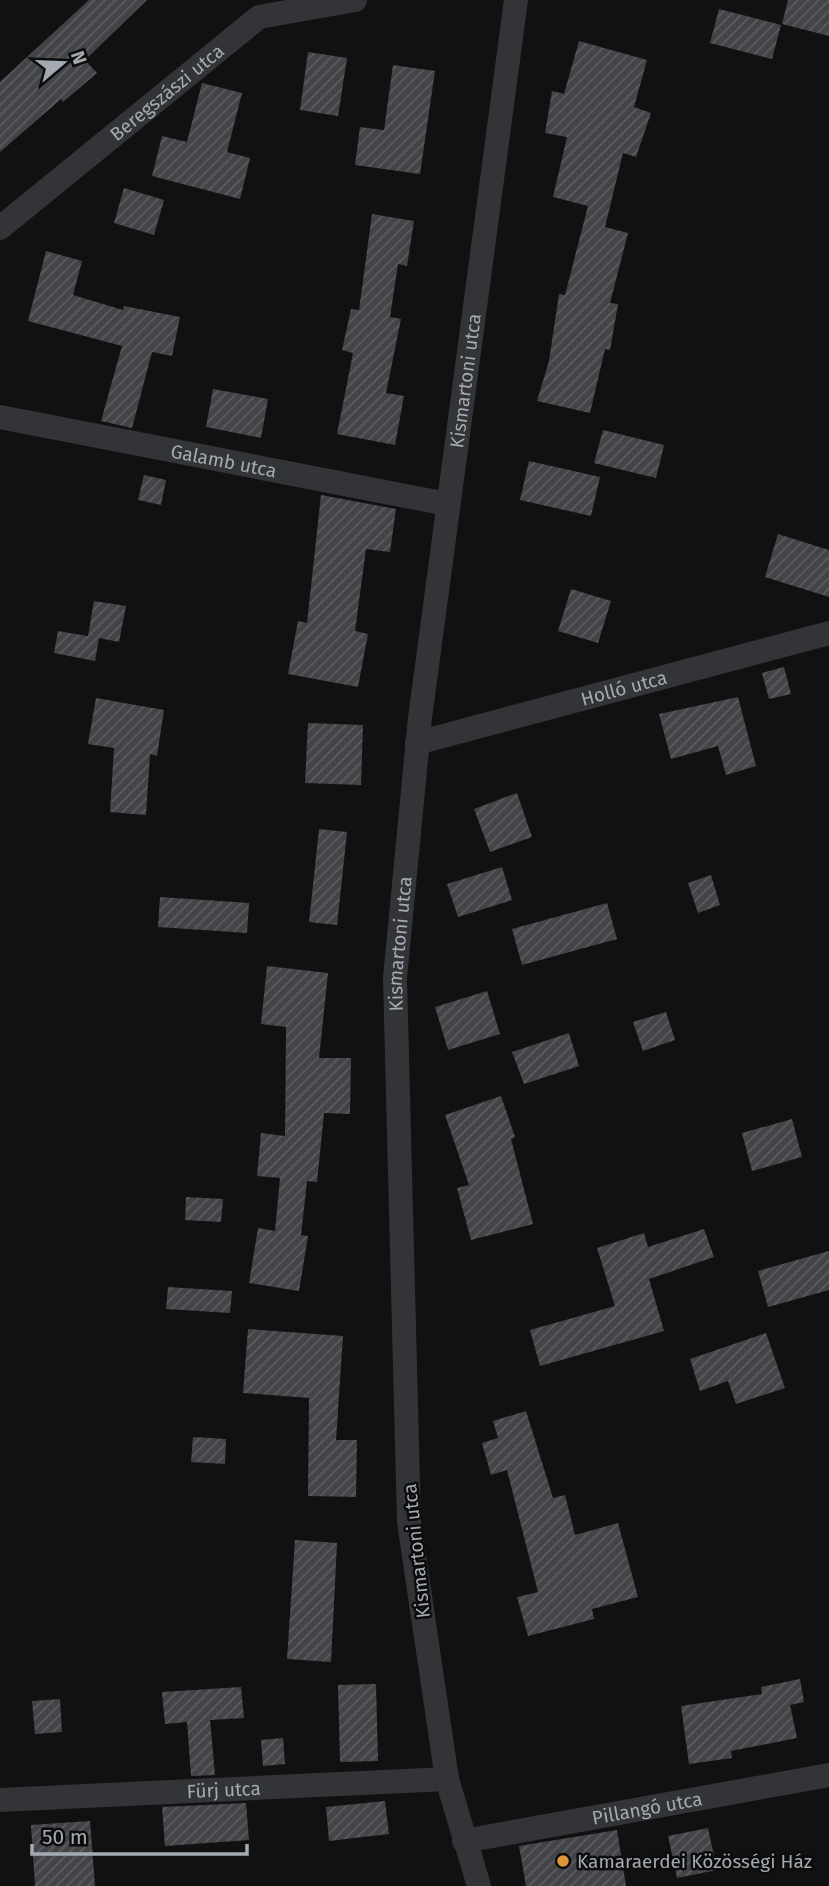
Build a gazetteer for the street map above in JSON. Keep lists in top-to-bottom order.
{
  "streets": {
    "street": [
      "Beregszászi utca",
      "Kismartoni utca",
      "Galamb utca",
      "Holló utca",
      "Fürj utca",
      "Pillangó utca"
    ]
  },
  "crossings": [
    ["Kismartoni utca", "Galamb utca"],
    ["Kismartoni utca", "Holló utca"],
    ["Kismartoni utca", "Fürj utca"],
    ["Kismartoni utca", "Pillangó utca"]
  ],
  "places": ["Kamaraerdei Közösségi Ház"],
  "scale_bar": "50 m",
  "north": "right"
}
